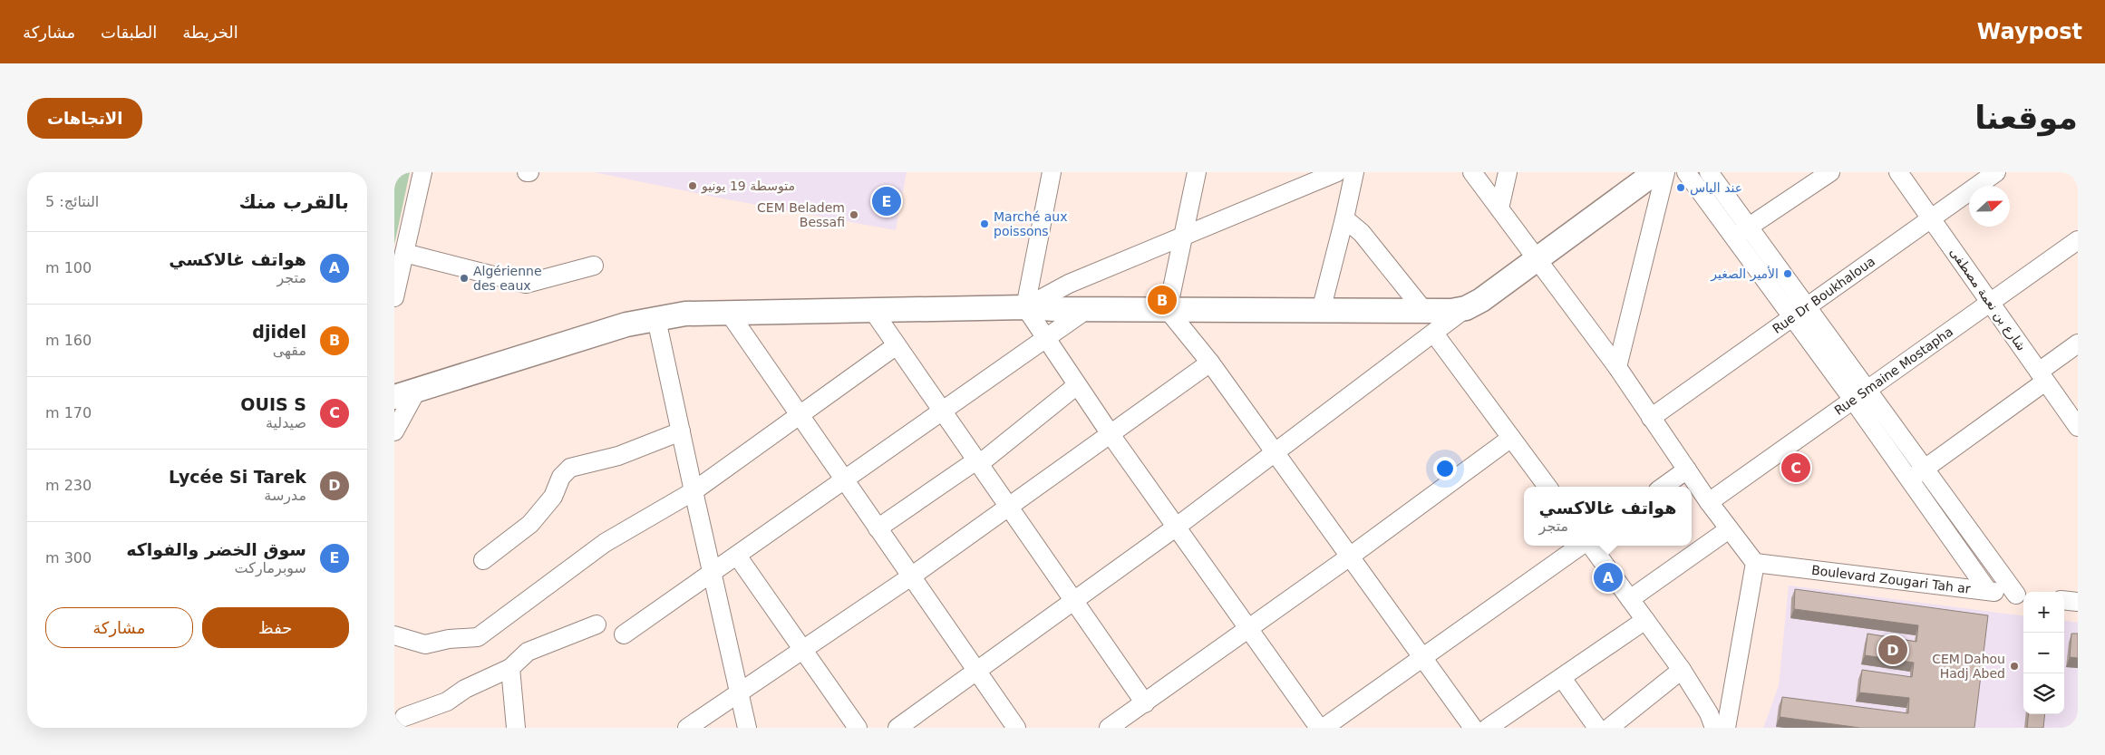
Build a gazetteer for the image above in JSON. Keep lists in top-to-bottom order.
{
  "streets": {
    "street": [
      "Rue Dr Boukhaloua",
      "شارع بن نعمة مصطفى",
      "Rue Smaine Mostapha",
      "Boulevard Zougari Tah ar"
    ]
  },
  "crossings": [
    ["Rue Dr Boukhaloua", "شارع بن نعمة مصطفى"],
    ["شارع بن نعمة مصطفى", "Rue Smaine Mostapha"]
  ],
  "places": [
    "متوسطة 19 يونيو",
    "عند الياس",
    "CEM Beladem Bessafi",
    "Marché aux poissons",
    "الأمير الصغير",
    "Algérienne des eaux",
    "CEM Dahou Hadj Abed"
  ],
  "north": "right",
  "page": {
    "header": "Waypost",
    "nav": ["الخريطة", "الطبقات", "مشاركة"],
    "buttons": [
      "الاتجاهات",
      ["حفظ", "مشاركة"]
    ],
    "title": "موقعنا",
    "heading": ["بالقرب منك", "النتائج: 5"],
    "pins": [
      "E",
      "B",
      "C",
      "A",
      "D"
    ],
    "list": [
      {
        "mark": "A",
        "name": "هواتف غالاكسي",
        "note": "متجر",
        "value": "100 m"
      },
      {
        "mark": "B",
        "name": "djidel",
        "note": "مقهى",
        "value": "160 m"
      },
      {
        "mark": "C",
        "name": "OUIS S",
        "note": "صيدلية",
        "value": "170 m"
      },
      {
        "mark": "D",
        "name": "Lycée Si Tarek",
        "note": "مدرسة",
        "value": "230 m"
      },
      {
        "mark": "E",
        "name": "سوق الخضر والفواكه",
        "note": "سوبرماركت",
        "value": "300 m"
      }
    ],
    "popup": ["هواتف غالاكسي", "متجر"],
    "map_buttons": ["+", "−"]
  }
}
